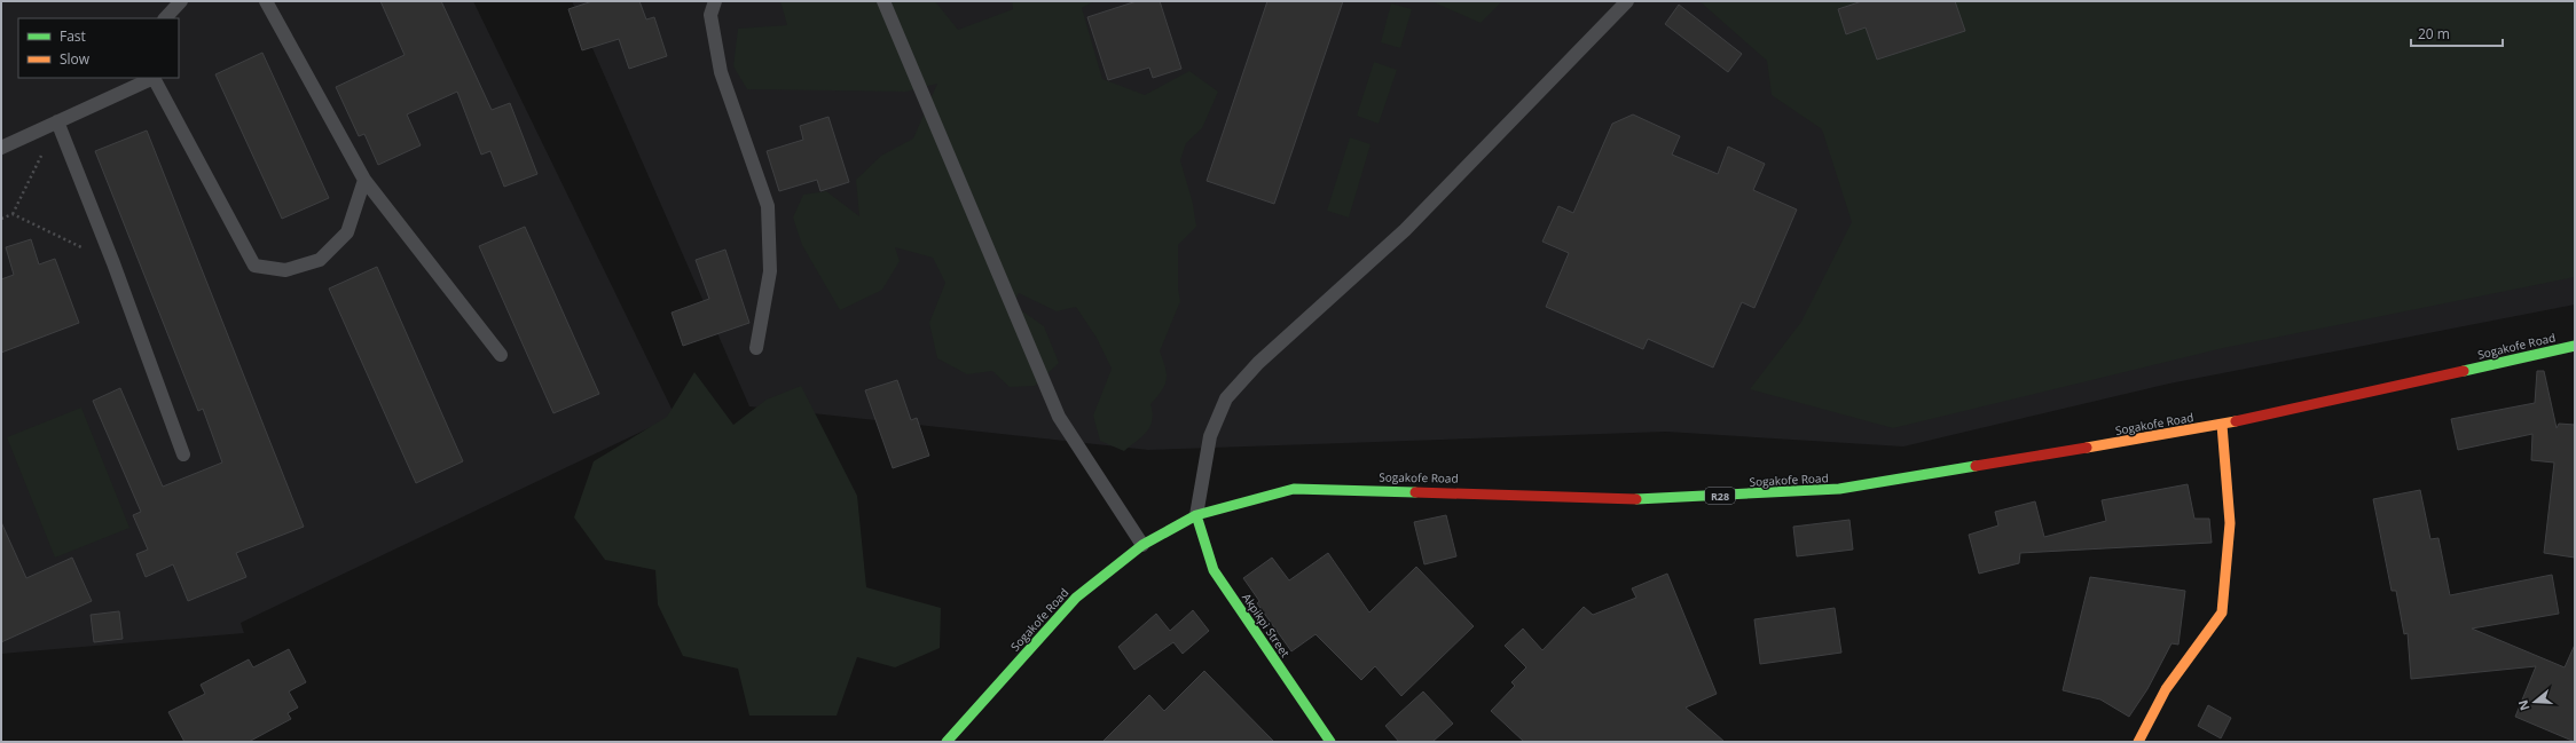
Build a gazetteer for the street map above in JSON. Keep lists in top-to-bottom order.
{
  "streets": {
    "main road": ["Sogakofe Road", "R28", "Akpikpi Street"]
  },
  "crossings": [
    ["Sogakofe Road", "Akpikpi Street"]
  ],
  "legend": ["Fast", "Slow"],
  "scale_bar": "20 m",
  "north": "left"
}
